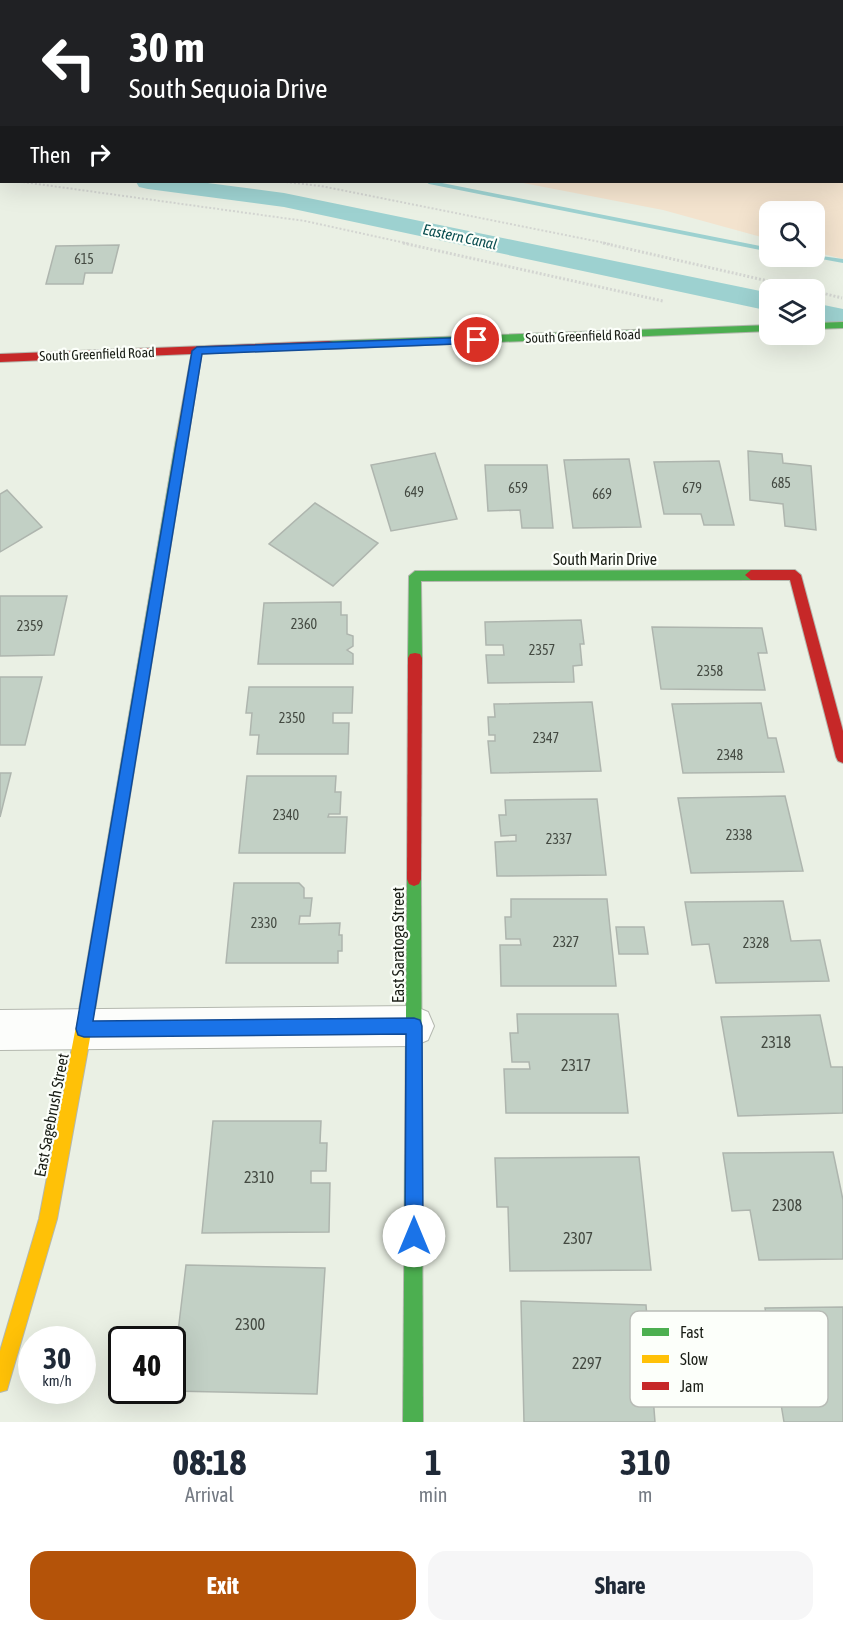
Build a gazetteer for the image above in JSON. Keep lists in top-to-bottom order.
{
  "streets": {
    "street": [
      "South Greenfield Road",
      "South Marin Drive",
      "East Saratoga Street",
      "East Sagebrush Street"
    ]
  },
  "crossings": [
    ["South Greenfield Road", "East Sagebrush Street"],
    ["South Marin Drive", "East Saratoga Street"]
  ],
  "water": ["Eastern Canal"],
  "house_numbers": [
    "615",
    "685",
    "659",
    "679",
    "649",
    "669",
    "2360",
    "2359",
    "2357",
    "2358",
    "2350",
    "2347",
    "2348",
    "2340",
    "2338",
    "2337",
    "2330",
    "2327",
    "2328",
    "2318",
    "2317",
    "2310",
    "2308",
    "2307",
    "2300",
    "2297"
  ],
  "legend": ["Fast", "Slow", "Jam"],
  "page": {
    "turn": ["30 m", "South Sequoia Drive"],
    "then": "Then",
    "speed": "30 km/h",
    "limit": "40",
    "eta": [
      "08:18",
      "Arrival",
      "1",
      "min",
      "310",
      "m"
    ],
    "buttons": ["Exit", "Share"]
  }
}
